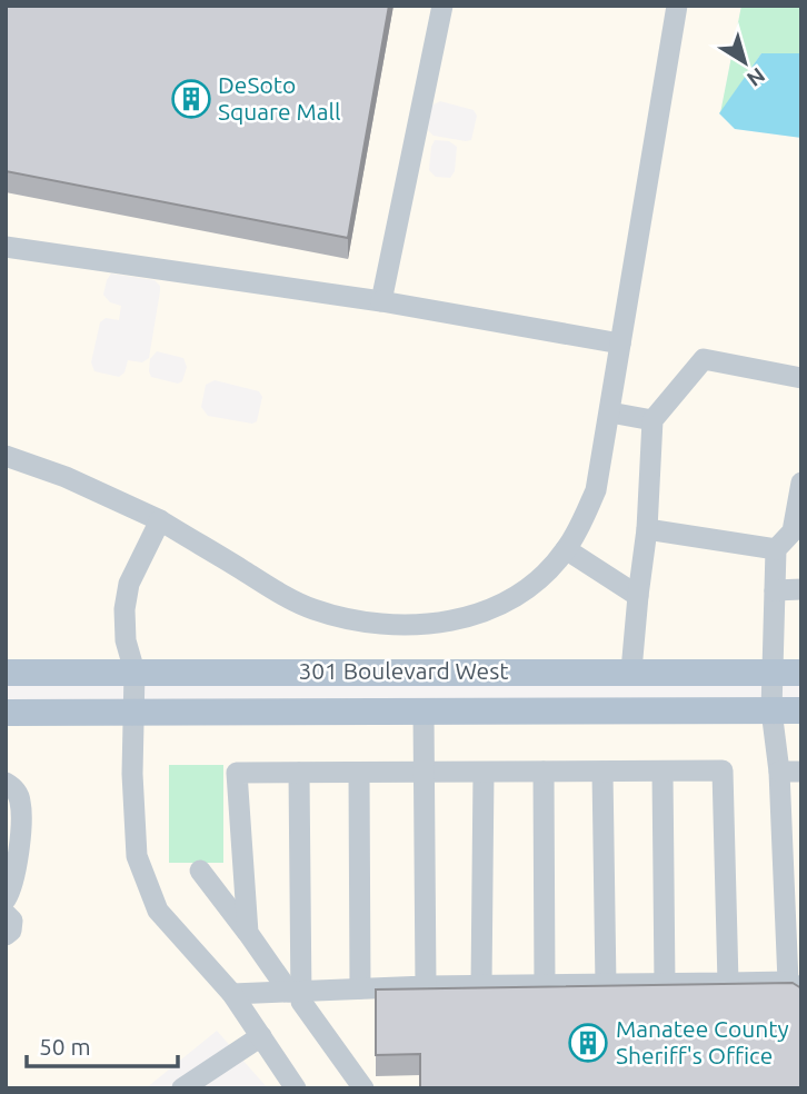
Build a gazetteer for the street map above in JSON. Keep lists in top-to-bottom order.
{
  "streets": {
    "main road": ["301 Boulevard West"]
  },
  "places": {
    "building": ["DeSoto Square Mall", "Manatee County Sheriff's Office"]
  },
  "scale_bar": "50 m",
  "north": "bottom right"
}
